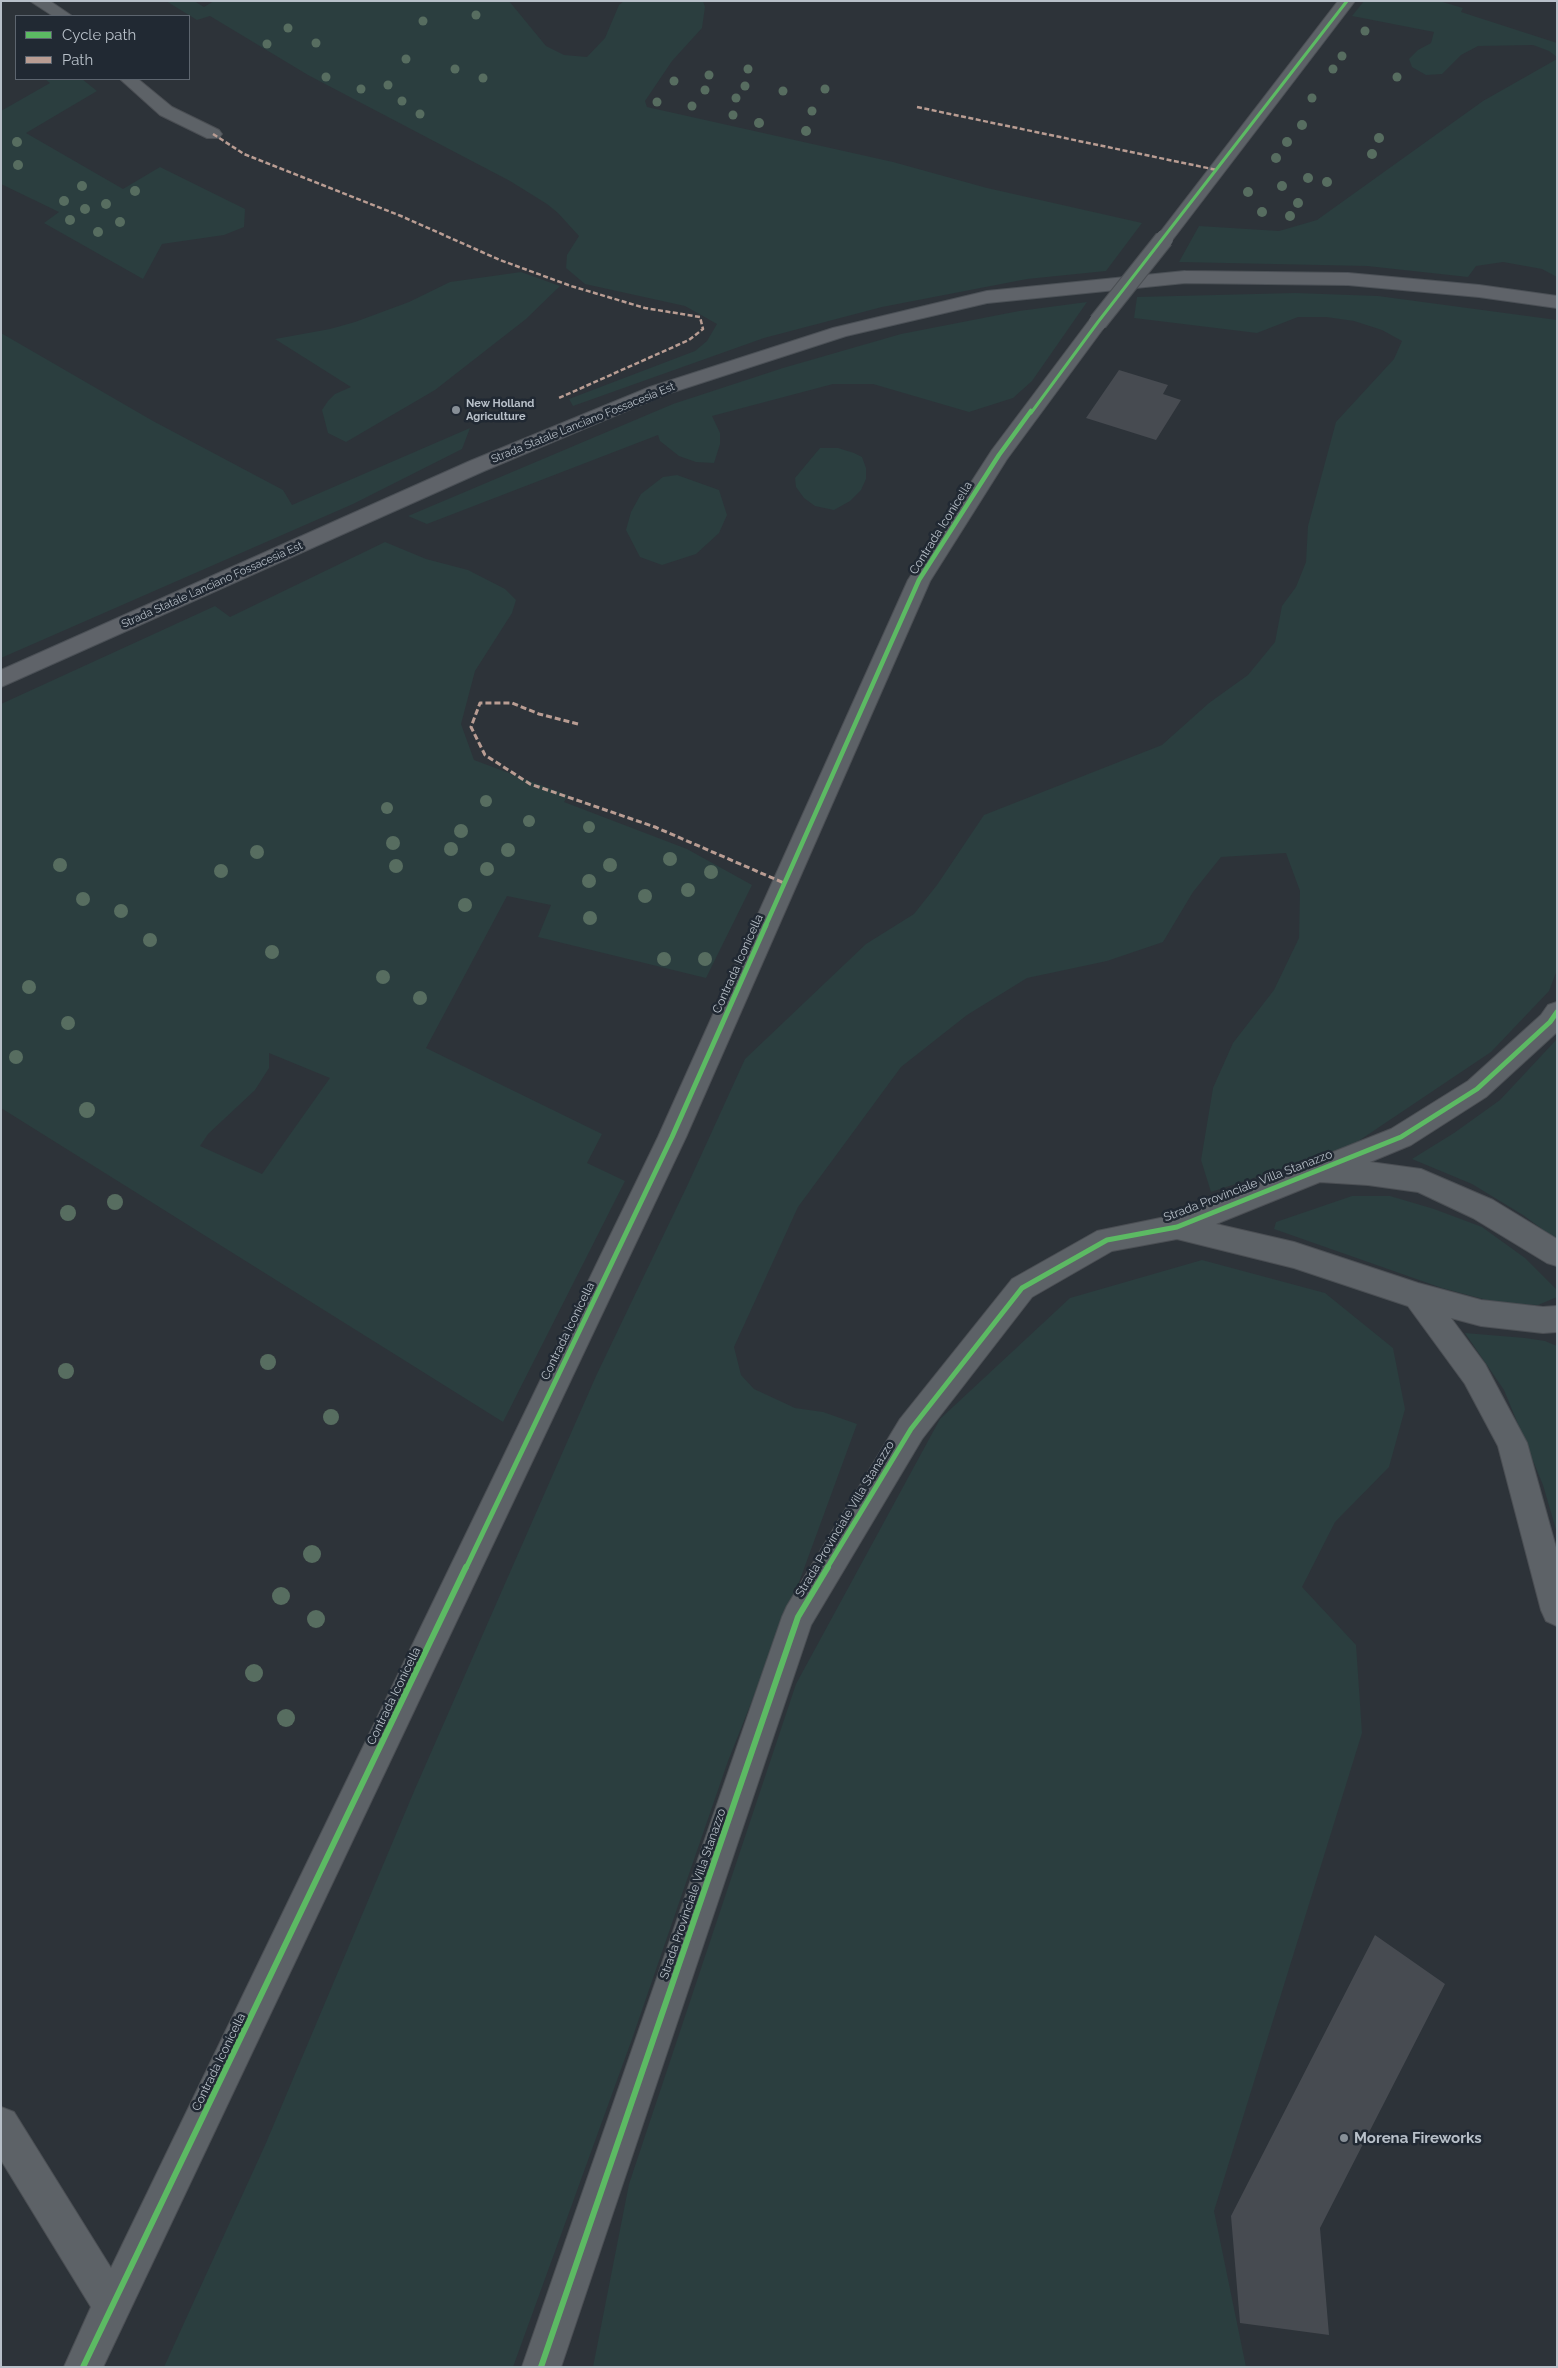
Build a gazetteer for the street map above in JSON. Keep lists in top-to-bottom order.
{
  "streets": {
    "main road": ["Strada Statale Lanciano Fossacesia Est"],
    "street": ["Contrada Iconicella", "Strada Provinciale Villa Stanazzo"]
  },
  "places": ["New Holland Agriculture", "Morena Fireworks"],
  "legend": ["Cycle path", "Path"]
}
